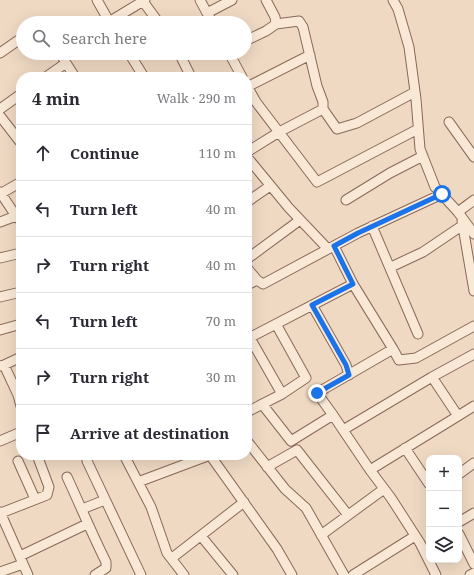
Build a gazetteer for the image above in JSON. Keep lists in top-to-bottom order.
{
  "page": {
    "search": "Search here",
    "heading": ["4 min", "Walk · 290 m"],
    "list": [
      ["Continue", "110 m"],
      ["Turn left", "40 m"],
      ["Turn right", "40 m"],
      ["Turn left", "70 m"],
      ["Turn right", "30 m"],
      "Arrive at destination"
    ],
    "map_buttons": ["+", "−"]
  }
}
